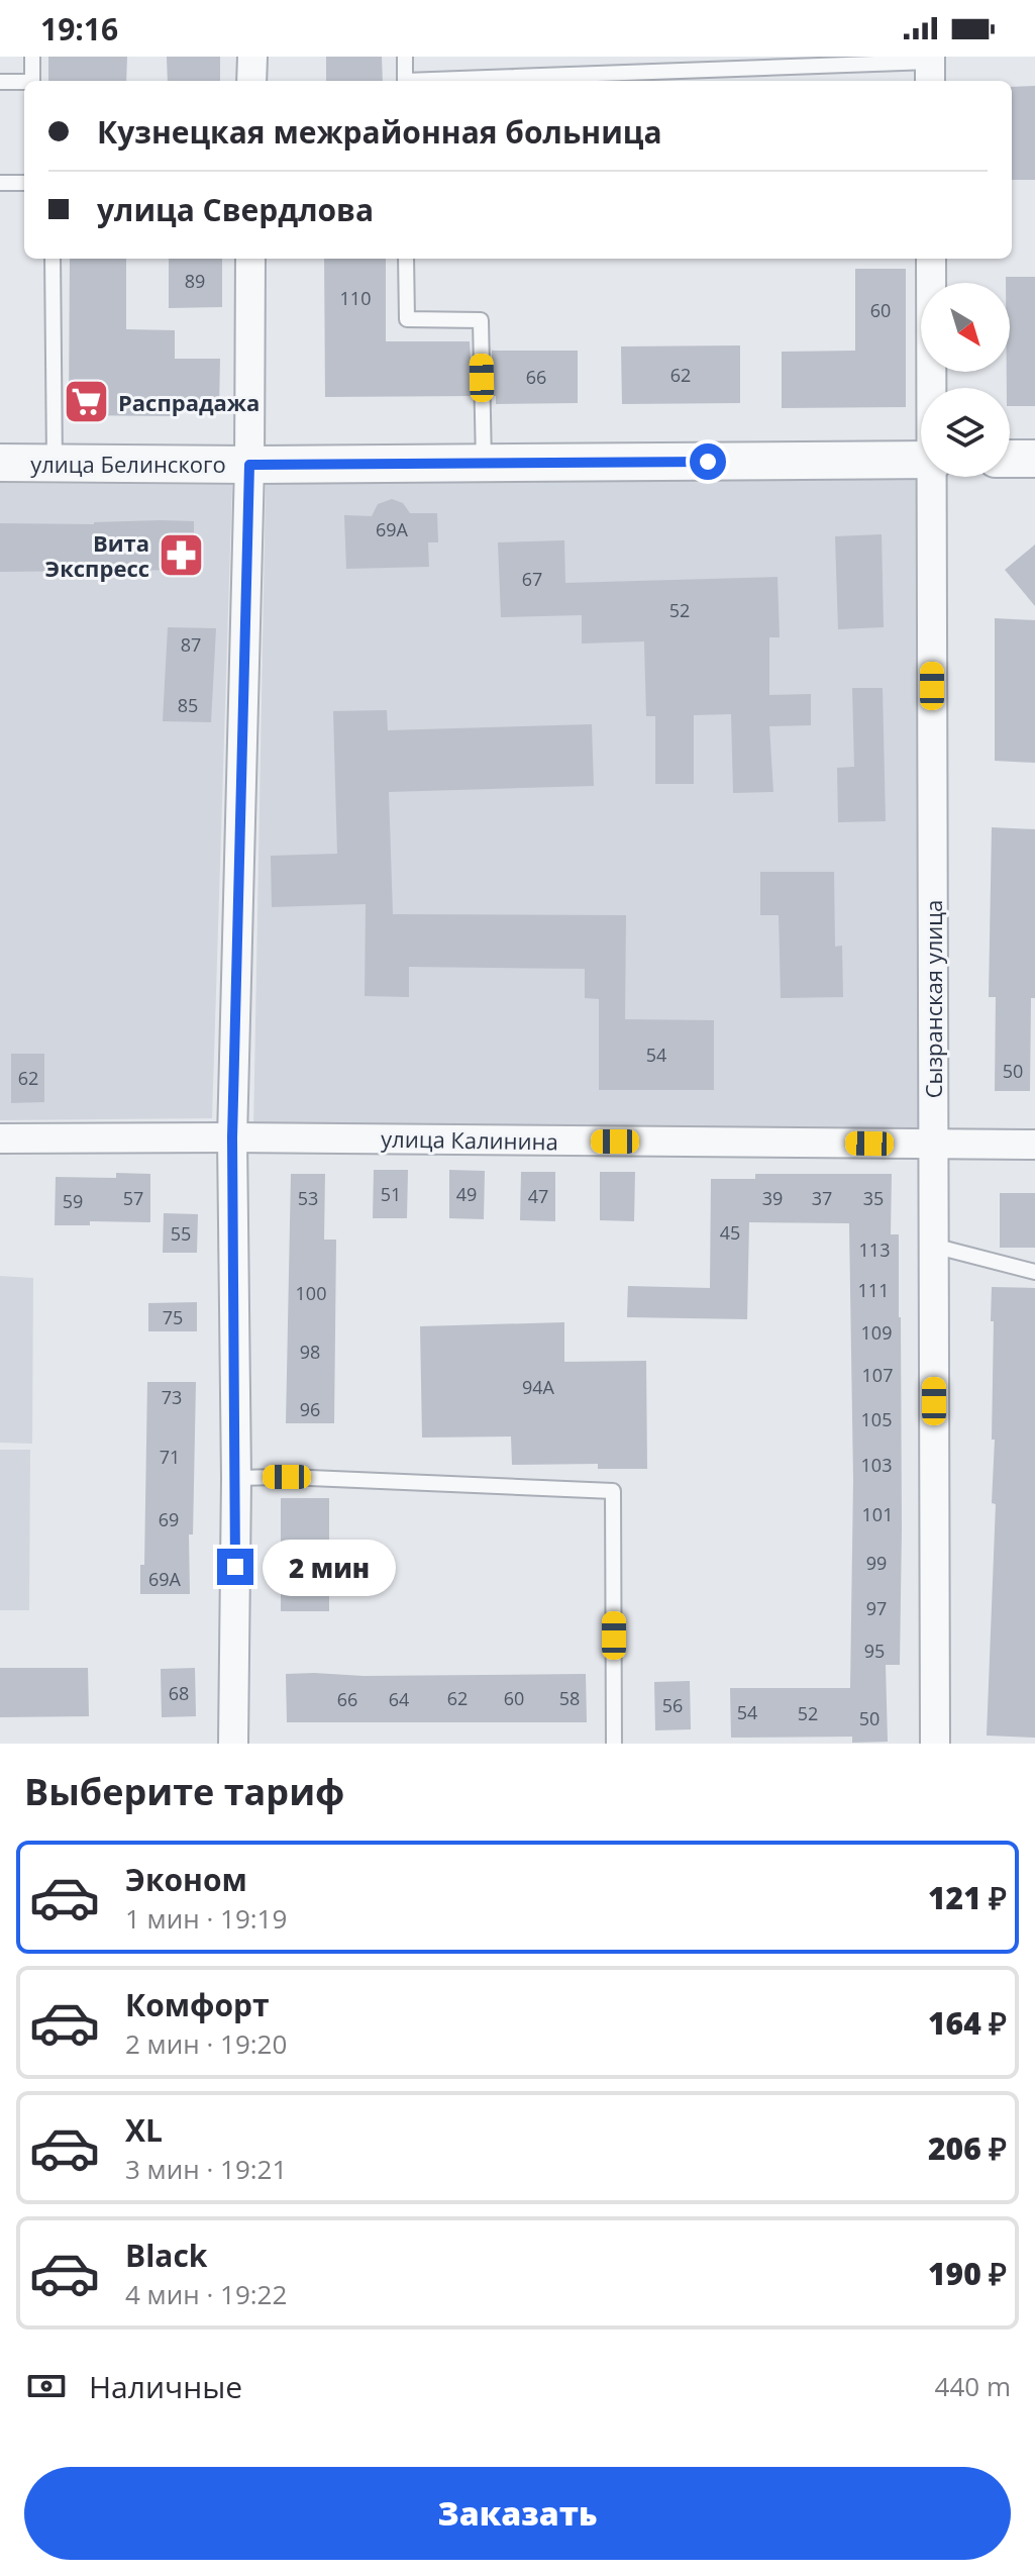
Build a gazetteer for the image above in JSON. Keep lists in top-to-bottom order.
{
  "streets": {
    "street": ["улица Белинского", "Сызранская улица", "улица Калинина"]
  },
  "crossings": [
    ["Сызранская улица", "улица Калинина"]
  ],
  "places": {
    "supermarket": ["Распрадажа"],
    "pharmacy": ["Вита Экспресс"]
  },
  "house_numbers": [
    "89",
    "110",
    "60",
    "62",
    "66",
    "69А",
    "67",
    "52",
    "87",
    "85",
    "54",
    "50",
    "62",
    "51",
    "49",
    "47",
    "57",
    "53",
    "39",
    "37",
    "35",
    "59",
    "45",
    "55",
    "113",
    "111",
    "100",
    "75",
    "109",
    "98",
    "107",
    "94А",
    "73",
    "96",
    "105",
    "71",
    "103",
    "101",
    "69",
    "99",
    "69А",
    "97",
    "95",
    "68",
    "62",
    "60",
    "58",
    "66",
    "64",
    "56",
    "54",
    "52",
    "50"
  ],
  "north": "bottom right",
  "page": {
    "status": "19:16",
    "banner": ["Кузнецкая межрайонная больница", "улица Свердлова"],
    "bubble": "2 мин",
    "heading": "Выберите тариф",
    "list": [
      {
        "name": "Эконом",
        "note": "1 мин · 19:19",
        "value": "121 ₽"
      },
      {
        "name": "Комфорт",
        "note": "2 мин · 19:20",
        "value": "164 ₽"
      },
      {
        "name": "XL",
        "note": "3 мин · 19:21",
        "value": "206 ₽"
      },
      {
        "name": "Black",
        "note": "4 мин · 19:22",
        "value": "190 ₽"
      }
    ],
    "pay": ["Наличные", "440 m"],
    "buttons": "Заказать"
  }
}
